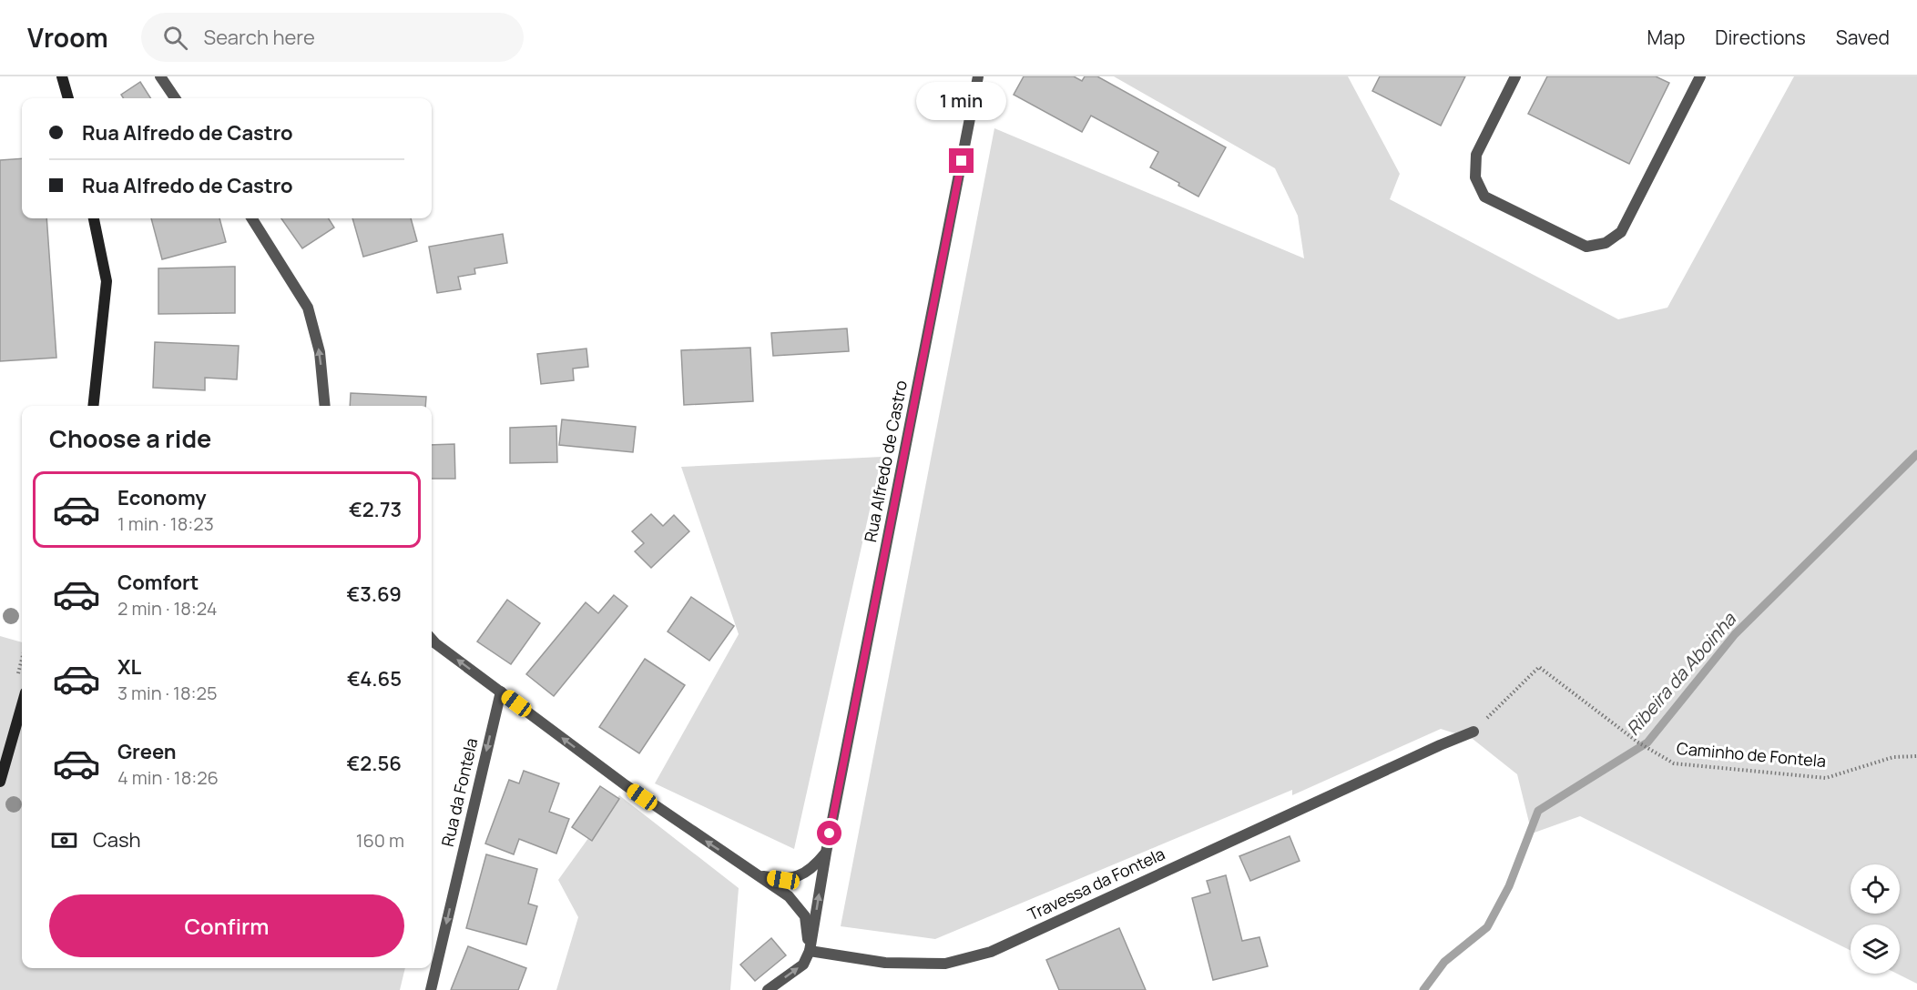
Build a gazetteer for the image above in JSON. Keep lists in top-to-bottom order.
{
  "streets": {
    "street": ["Rua Alfredo de Castro", "Rua da Fontela", "Travessa da Fontela"],
    "path": ["Caminho de Fontela"]
  },
  "crossings": [
    ["Rua Alfredo de Castro", "Travessa da Fontela"],
    ["Caminho de Fontela", "Travessa da Fontela"]
  ],
  "one_way": ["Rua da Fontela"],
  "water": ["Ribeira da Aboinha"],
  "page": {
    "header": "Vroom",
    "search": "Search here",
    "nav": ["Map", "Directions", "Saved"],
    "bubble": "1 min",
    "banner": ["Rua Alfredo de Castro", "Rua Alfredo de Castro"],
    "heading": "Choose a ride",
    "list": [
      {
        "name": "Economy",
        "note": "1 min · 18:23",
        "value": "€2.73"
      },
      {
        "name": "Comfort",
        "note": "2 min · 18:24",
        "value": "€3.69"
      },
      {
        "name": "XL",
        "note": "3 min · 18:25",
        "value": "€4.65"
      },
      {
        "name": "Green",
        "note": "4 min · 18:26",
        "value": "€2.56"
      }
    ],
    "pay": ["Cash", "160 m"],
    "buttons": "Confirm"
  }
}
